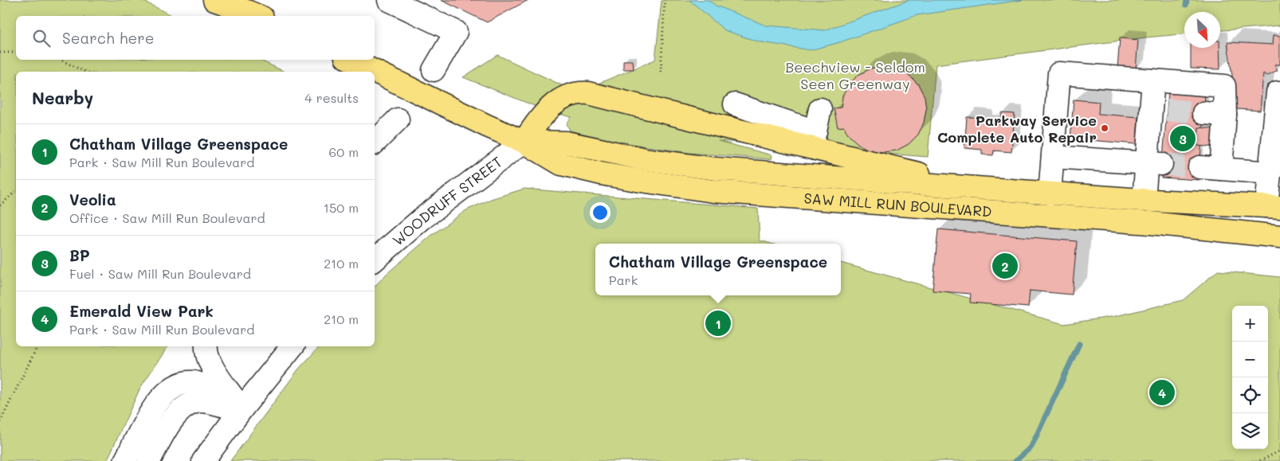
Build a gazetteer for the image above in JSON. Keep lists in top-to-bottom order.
{
  "streets": {
    "highway": ["SAW MILL RUN BOULEVARD"],
    "street": ["WOODRUFF STREET"]
  },
  "crossings": [
    ["WOODRUFF STREET", "SAW MILL RUN BOULEVARD"]
  ],
  "parks": ["Beechview - Seldom Seen Greenway"],
  "places": ["Parkway Service Complete Auto Repair"],
  "north": "bottom right",
  "page": {
    "search": "Search here",
    "heading": ["Nearby", "4 results"],
    "list": [
      {
        "mark": "1",
        "name": "Chatham Village Greenspace",
        "note": "Park · Saw Mill Run Boulevard",
        "value": "60 m"
      },
      {
        "mark": "2",
        "name": "Veolia",
        "note": "Office · Saw Mill Run Boulevard",
        "value": "150 m"
      },
      {
        "mark": "3",
        "name": "BP",
        "note": "Fuel · Saw Mill Run Boulevard",
        "value": "210 m"
      },
      {
        "mark": "4",
        "name": "Emerald View Park",
        "note": "Park · Saw Mill Run Boulevard",
        "value": "210 m"
      }
    ],
    "pins": [
      "3",
      "2",
      "1",
      "4"
    ],
    "popup": ["Chatham Village Greenspace", "Park"],
    "map_buttons": ["+", "−"]
  }
}
